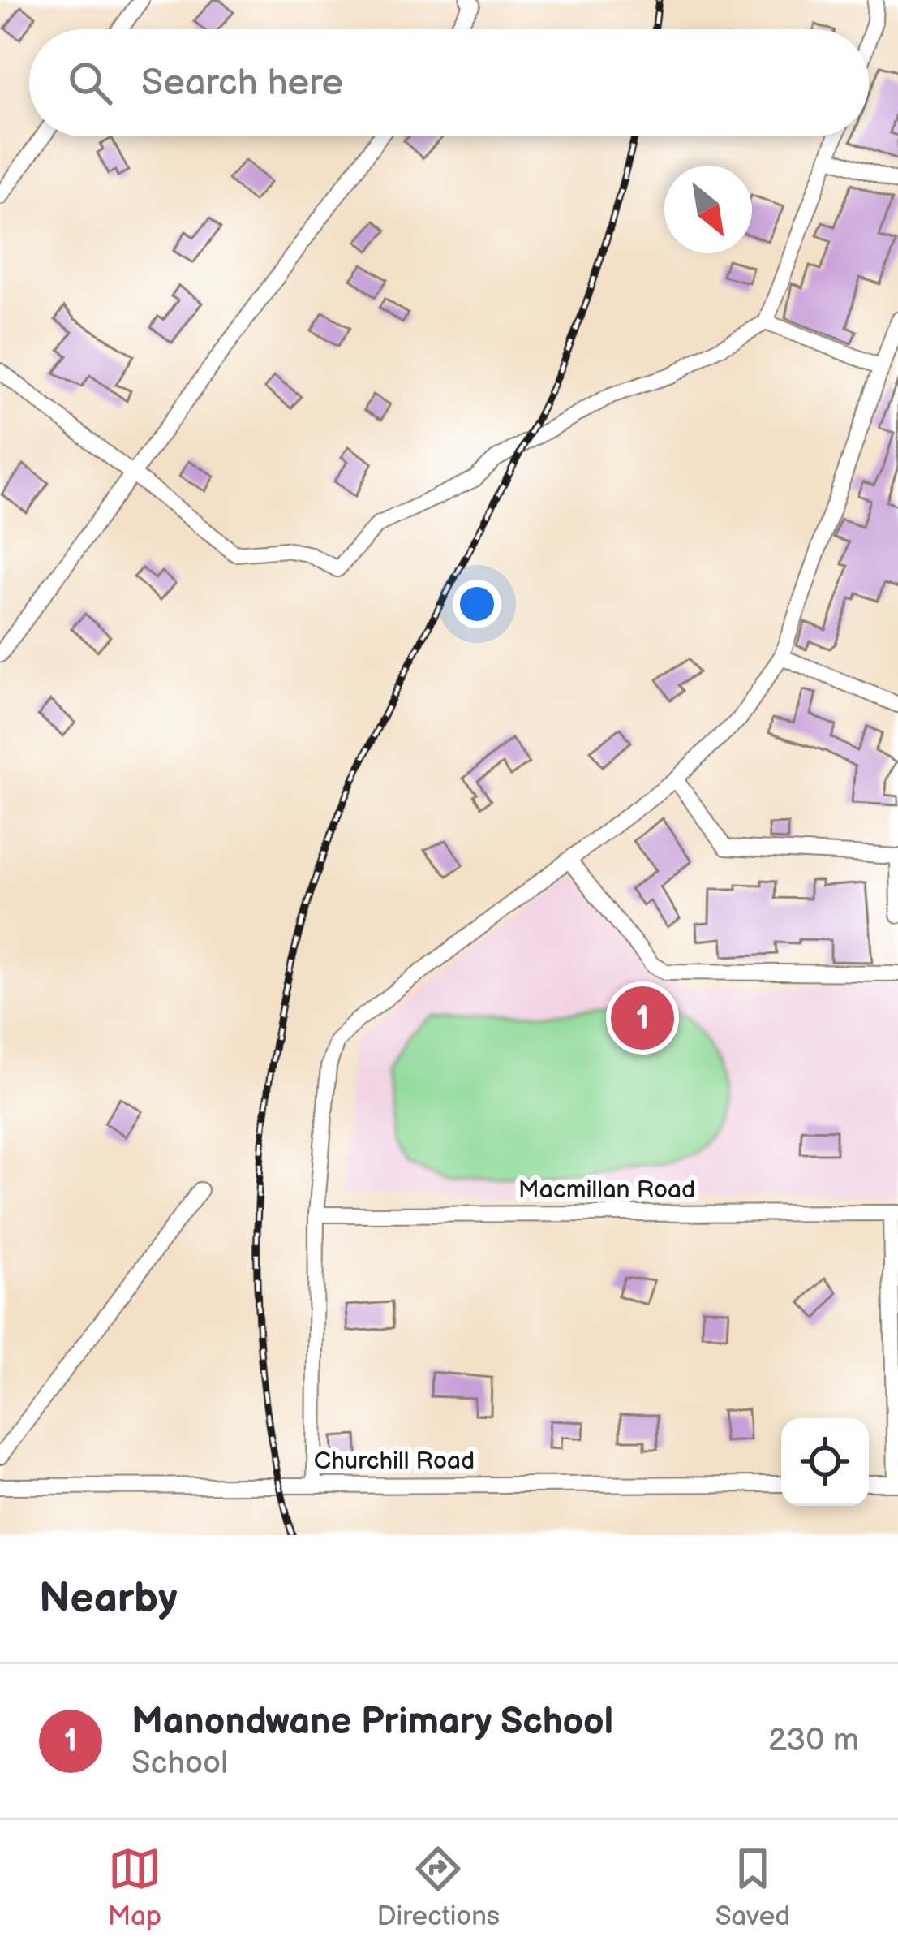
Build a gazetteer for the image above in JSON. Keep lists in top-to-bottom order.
{
  "streets": {
    "street": ["Macmillan Road", "Churchill Road"]
  },
  "north": "bottom right",
  "page": {
    "search": "Search here",
    "pins": "1",
    "heading": "Nearby",
    "list": [
      {
        "mark": "1",
        "name": "Manondwane Primary School",
        "note": "School",
        "value": "230 m"
      }
    ],
    "nav": ["Map", "Directions", "Saved"]
  }
}
